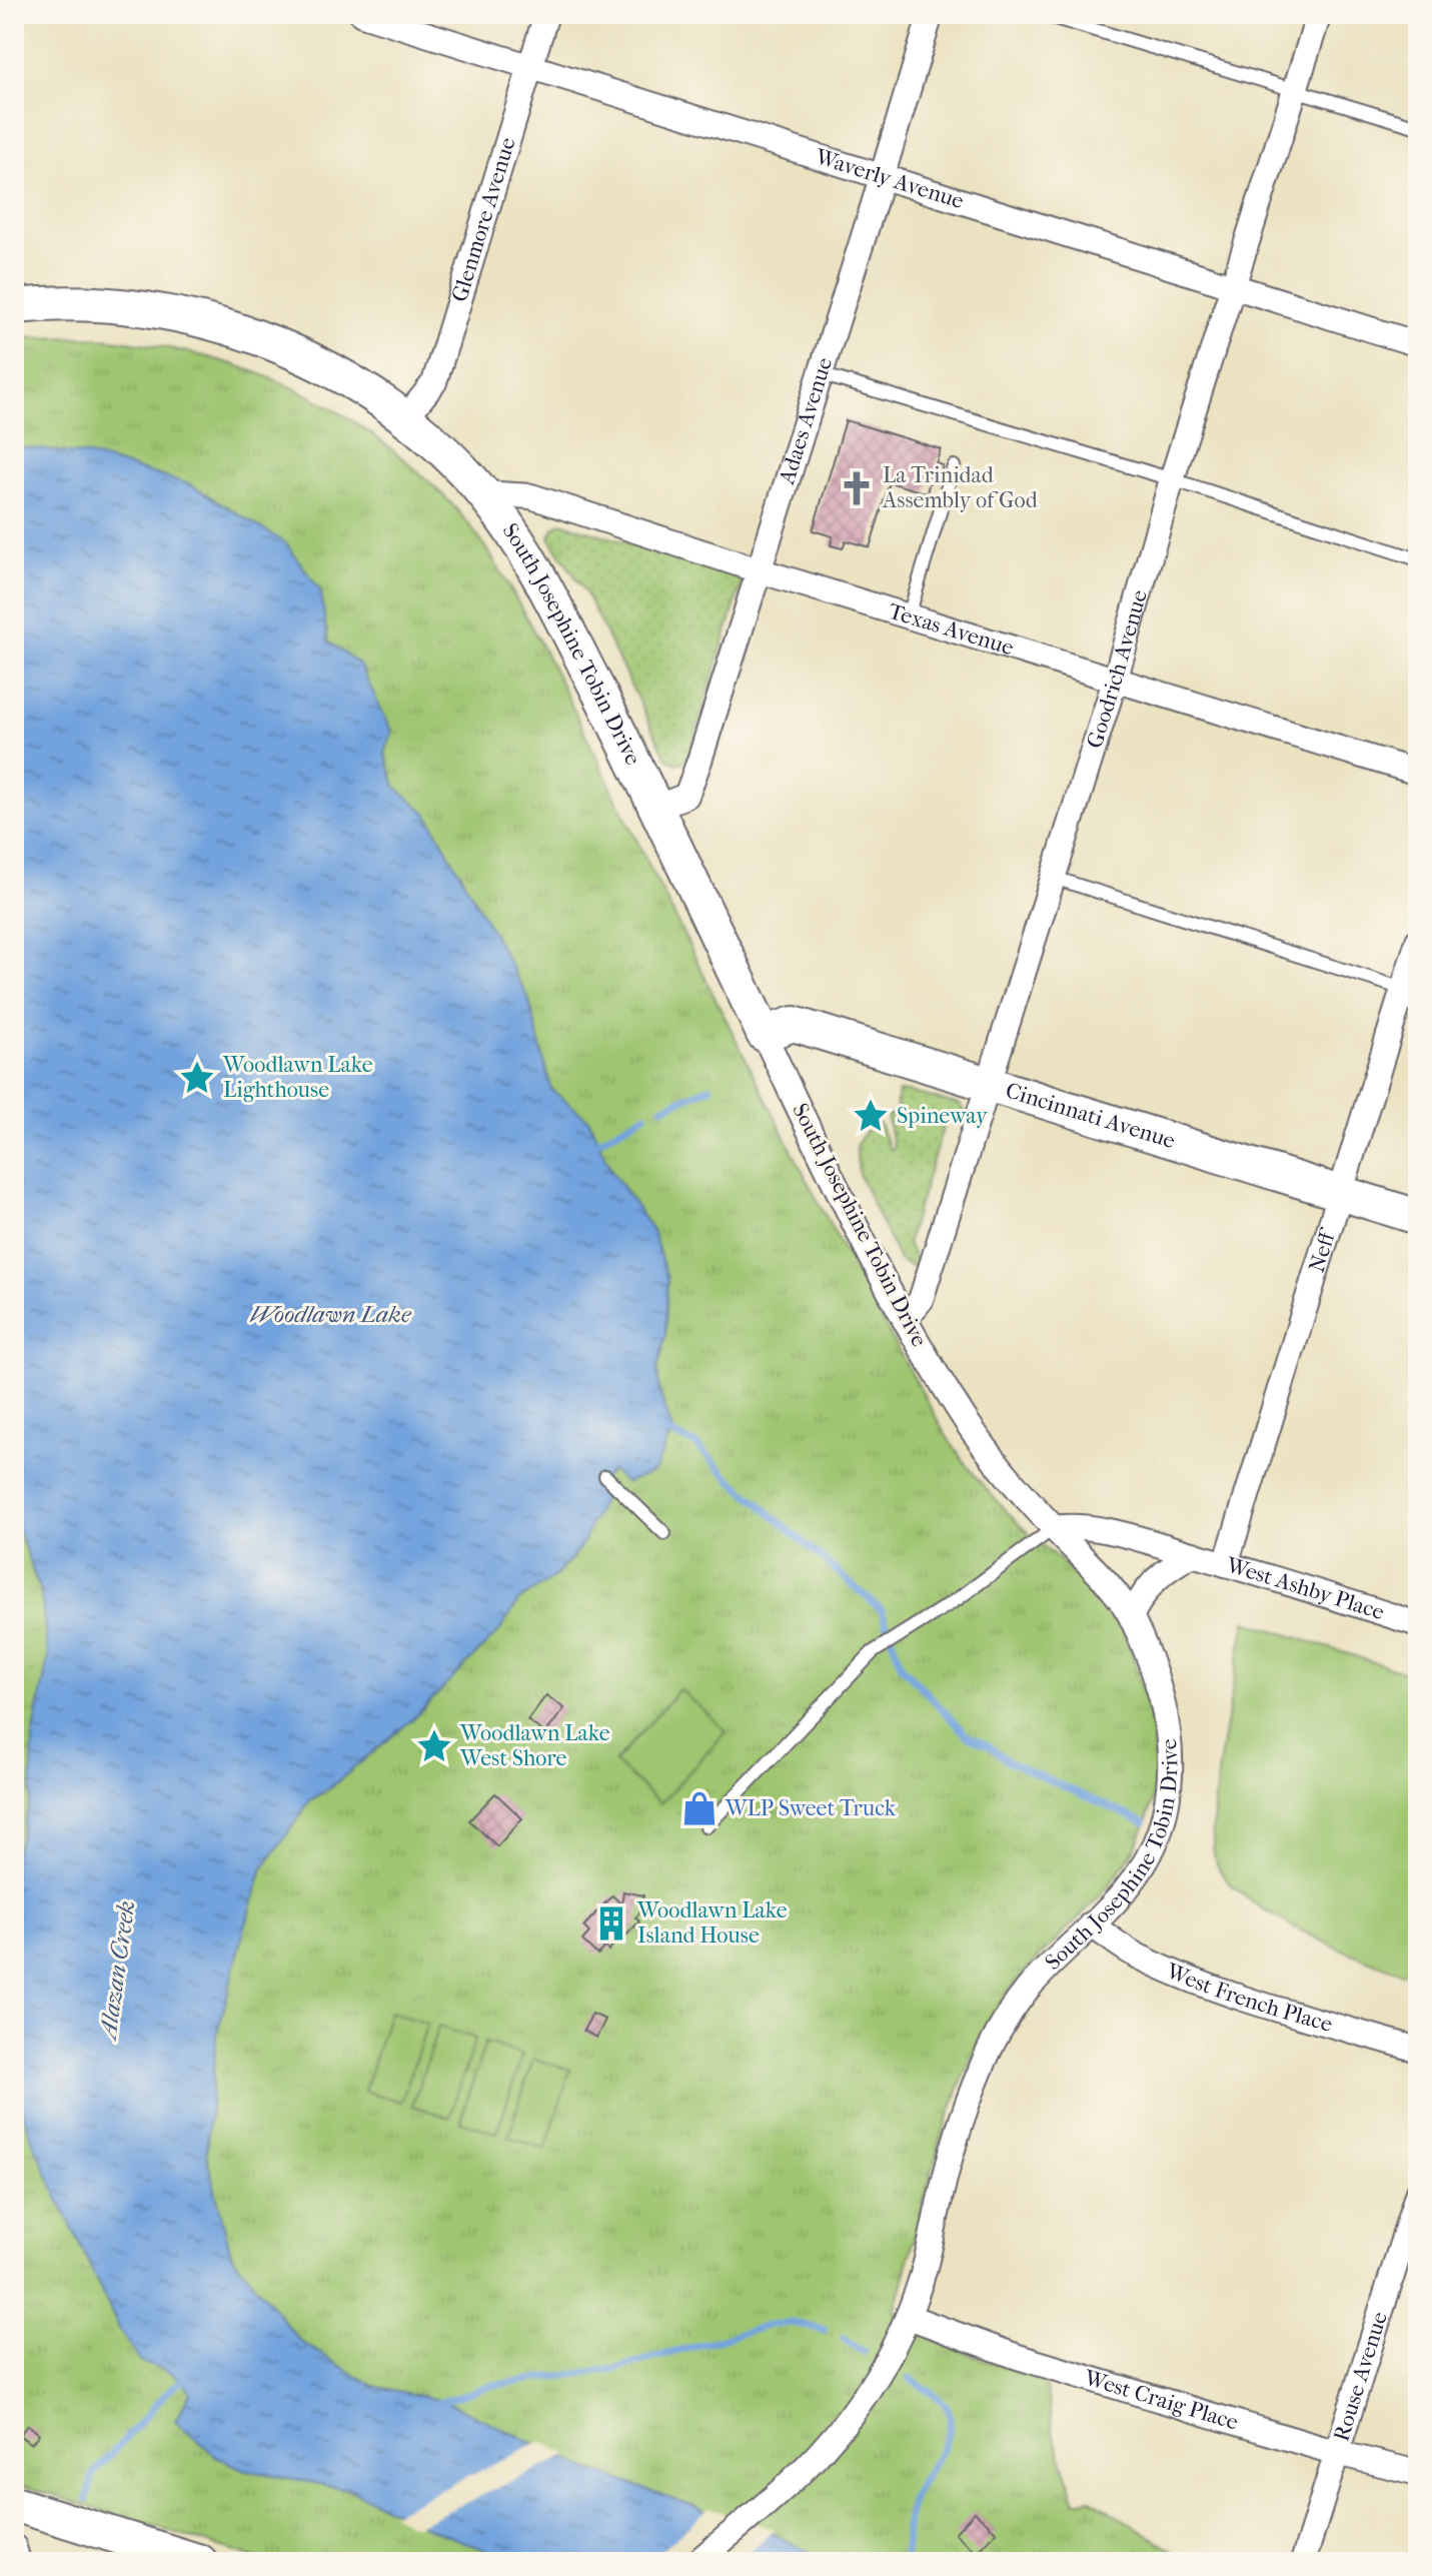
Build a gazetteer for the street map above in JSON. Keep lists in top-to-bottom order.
{
  "streets": {
    "street": [
      "Waverly Avenue",
      "Glenmore Avenue",
      "Adaes Avenue",
      "Texas Avenue",
      "South Josephine Tobin Drive",
      "Goodrich Avenue",
      "Cincinnati Avenue",
      "Neff",
      "West Ashby Place",
      "West French Place",
      "Rouse Avenue",
      "West Craig Place"
    ]
  },
  "crossings": [
    ["Waverly Avenue", "Glenmore Avenue"],
    ["Waverly Avenue", "Adaes Avenue"],
    ["Waverly Avenue", "Goodrich Avenue"],
    ["Glenmore Avenue", "South Josephine Tobin Drive"],
    ["Adaes Avenue", "Texas Avenue"],
    ["Adaes Avenue", "South Josephine Tobin Drive"],
    ["Texas Avenue", "South Josephine Tobin Drive"],
    ["Texas Avenue", "Goodrich Avenue"],
    ["South Josephine Tobin Drive", "Goodrich Avenue"],
    ["South Josephine Tobin Drive", "Cincinnati Avenue"],
    ["South Josephine Tobin Drive", "West Ashby Place"],
    ["South Josephine Tobin Drive", "West French Place"],
    ["South Josephine Tobin Drive", "West Craig Place"],
    ["Goodrich Avenue", "Cincinnati Avenue"],
    ["Cincinnati Avenue", "Neff"],
    ["Neff", "West Ashby Place"],
    ["Rouse Avenue", "West Craig Place"]
  ],
  "water": ["Woodlawn Lake", "Alazan Creek"],
  "places": {
    "church": ["La Trinidad Assembly of God"],
    "place": ["Woodlawn Lake Lighthouse", "Spineway", "Woodlawn Lake West Shore"],
    "shop": ["WLP Sweet Truck"],
    "building": ["Woodlawn Lake Island House"]
  }
}
